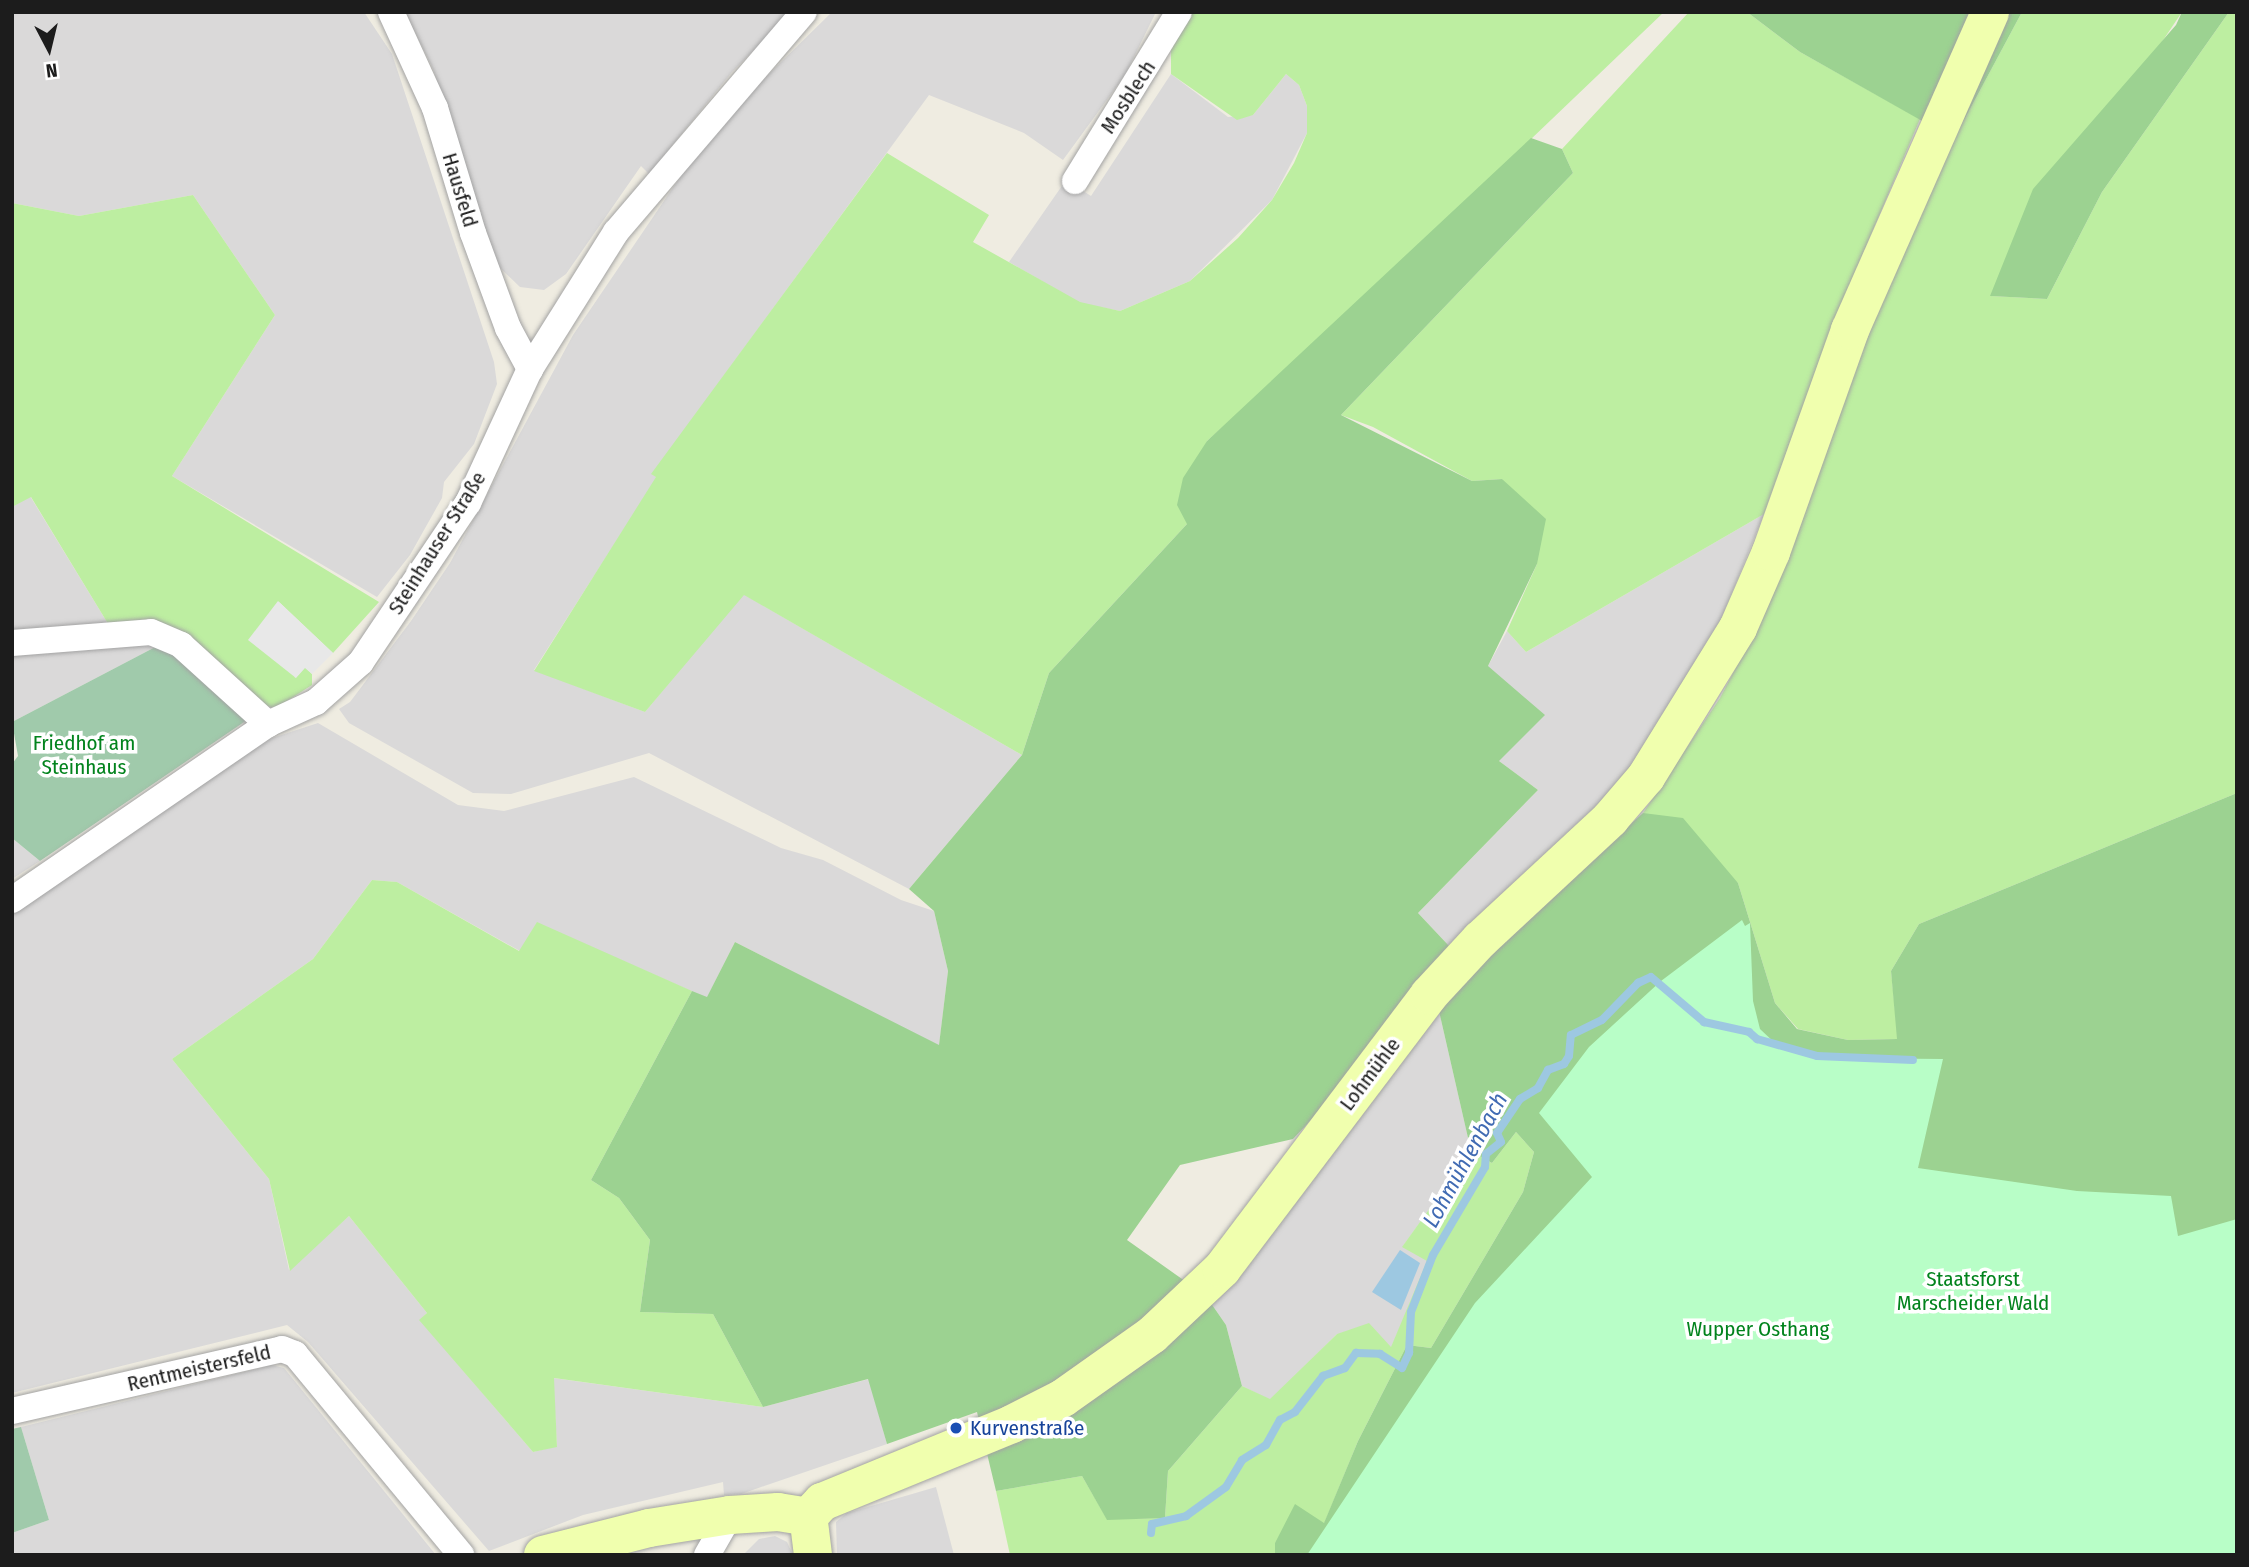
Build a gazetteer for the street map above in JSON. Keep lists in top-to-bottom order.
{
  "streets": {
    "main road": ["Lohmühle"],
    "street": [
      "Mosblech",
      "Hausfeld",
      "Steinhauser Straße",
      "Rentmeistersfeld"
    ]
  },
  "crossings": [
    ["Hausfeld", "Steinhauser Straße"]
  ],
  "water": ["Lohmühlenbach"],
  "parks": ["Friedhof am Steinhaus", "Staatsforst Marscheider Wald", "Wupper Osthang"],
  "places": ["Kurvenstraße"],
  "north": "bottom"
}
